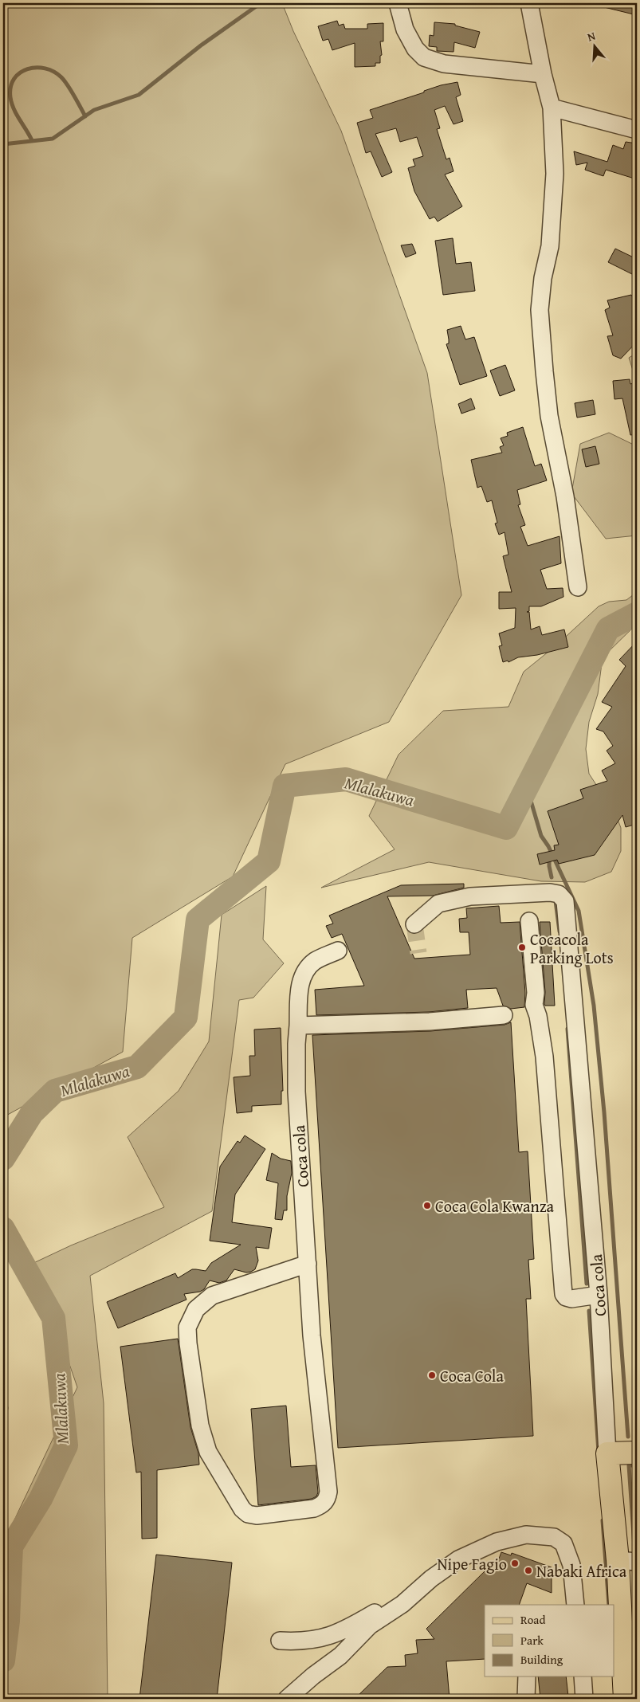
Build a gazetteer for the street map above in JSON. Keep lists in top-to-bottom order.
{
  "streets": {
    "street": ["Coca cola"]
  },
  "water": ["Mlalakuwa"],
  "places": [
    "Cocacola Parking Lots",
    "Coca Cola Kwanza",
    "Coca Cola",
    "Nipe Fagio",
    "Nabaki Africa"
  ],
  "legend": ["Road", "Park", "Building"],
  "north": "top"
}
